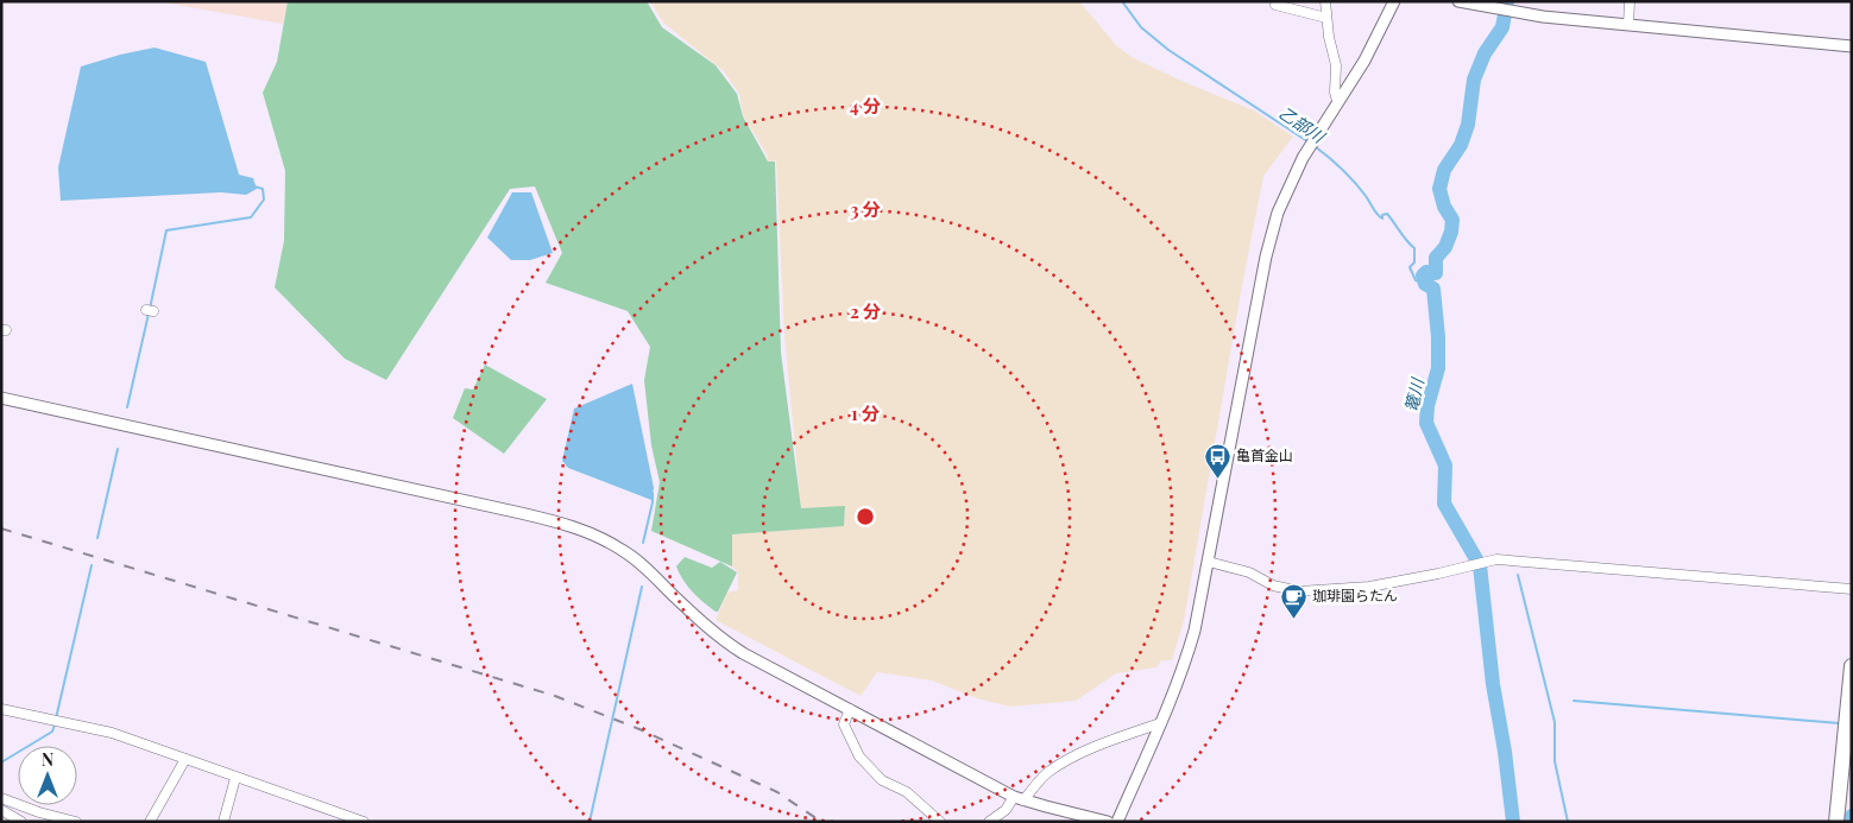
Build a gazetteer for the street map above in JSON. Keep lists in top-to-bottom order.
{
  "water": ["乙部川", "篭川"],
  "places": {
    "bus stop": ["亀首金山"],
    "cafe": ["珈琲園らたん"]
  },
  "north": "top",
  "rings": [
    "4 分",
    "3 分",
    "2 分",
    "1 分"
  ]
}
